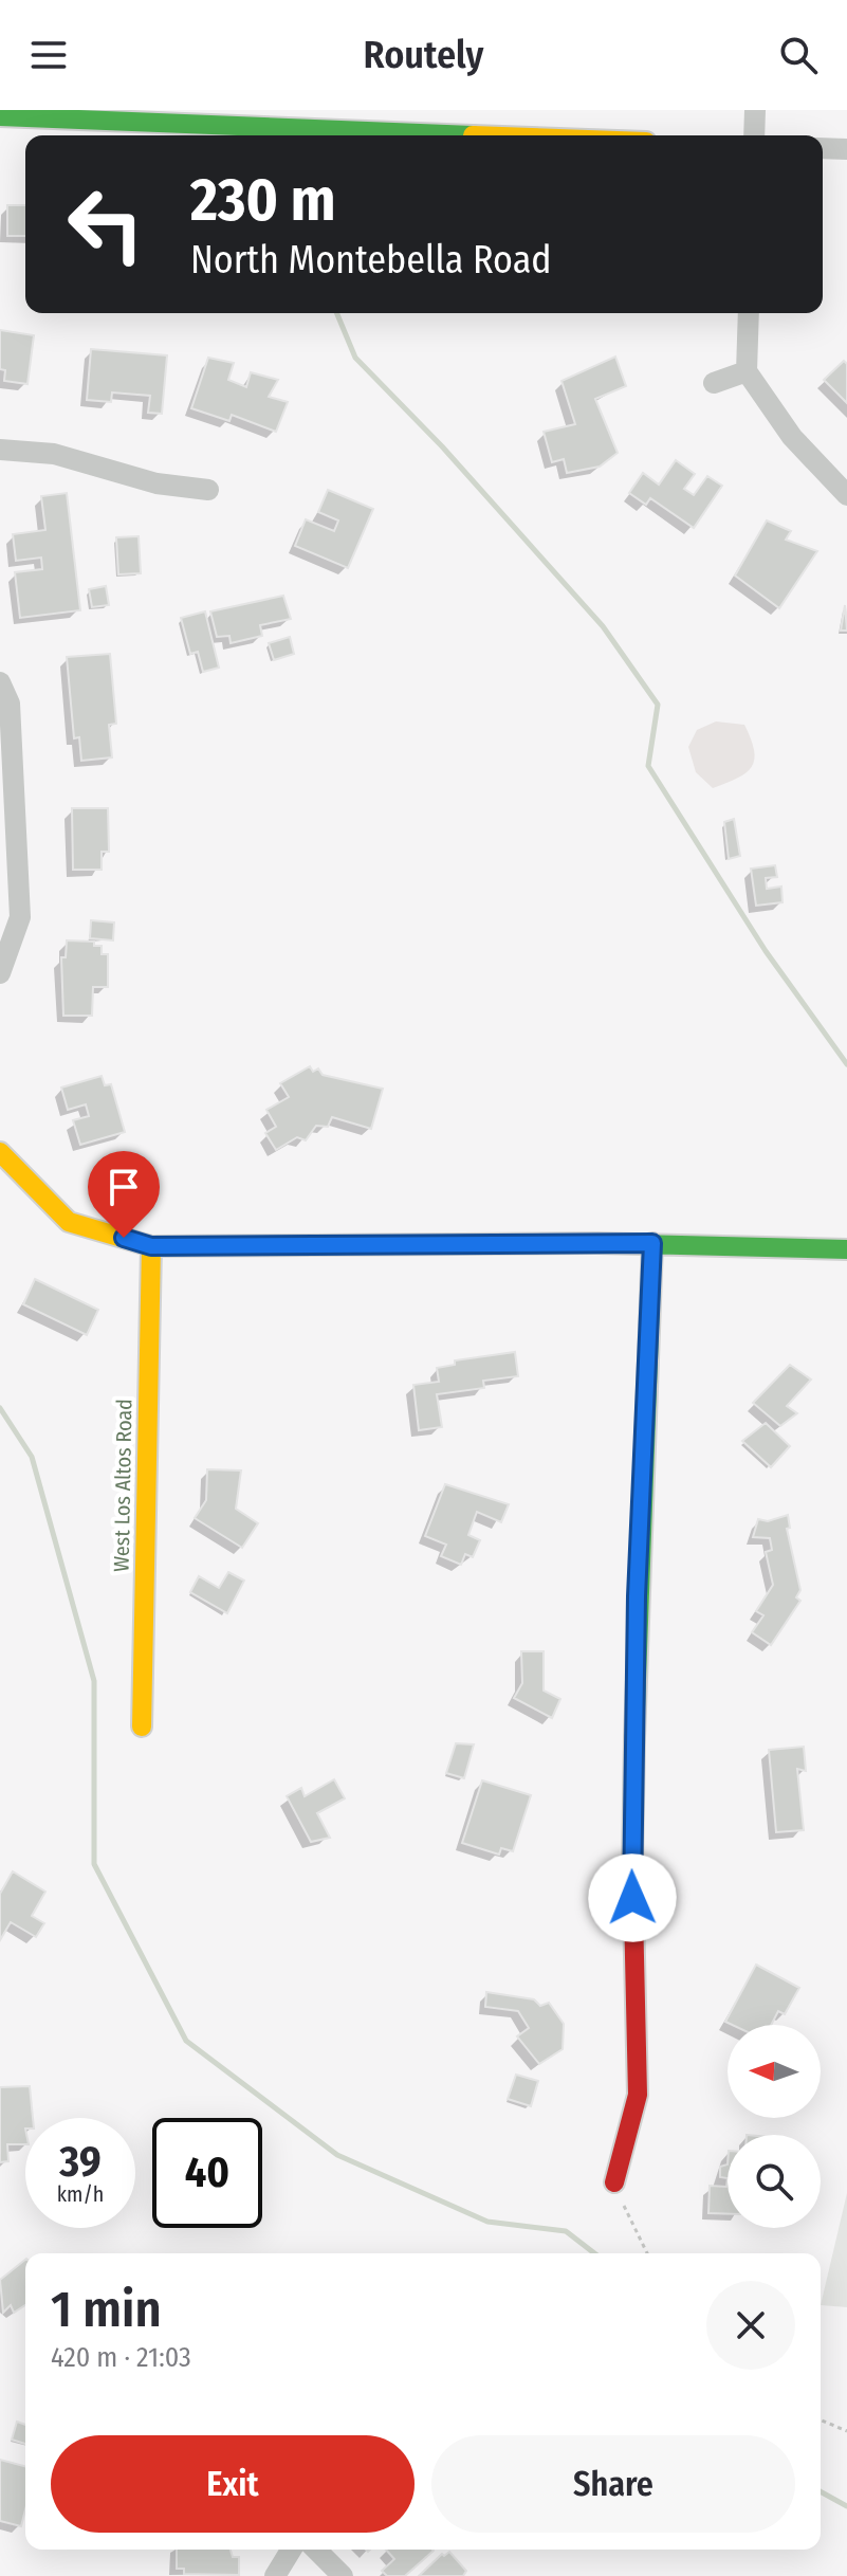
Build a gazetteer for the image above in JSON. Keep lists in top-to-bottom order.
{
  "streets": {
    "street": ["West Los Altos Road"]
  },
  "north": "left",
  "page": {
    "header": "Routely",
    "turn": ["230 m", "North Montebella Road"],
    "speed": "39 km/h",
    "limit": "40",
    "heading": ["1 min", "420 m · 21:03"],
    "buttons": ["Exit", "Share"]
  }
}
